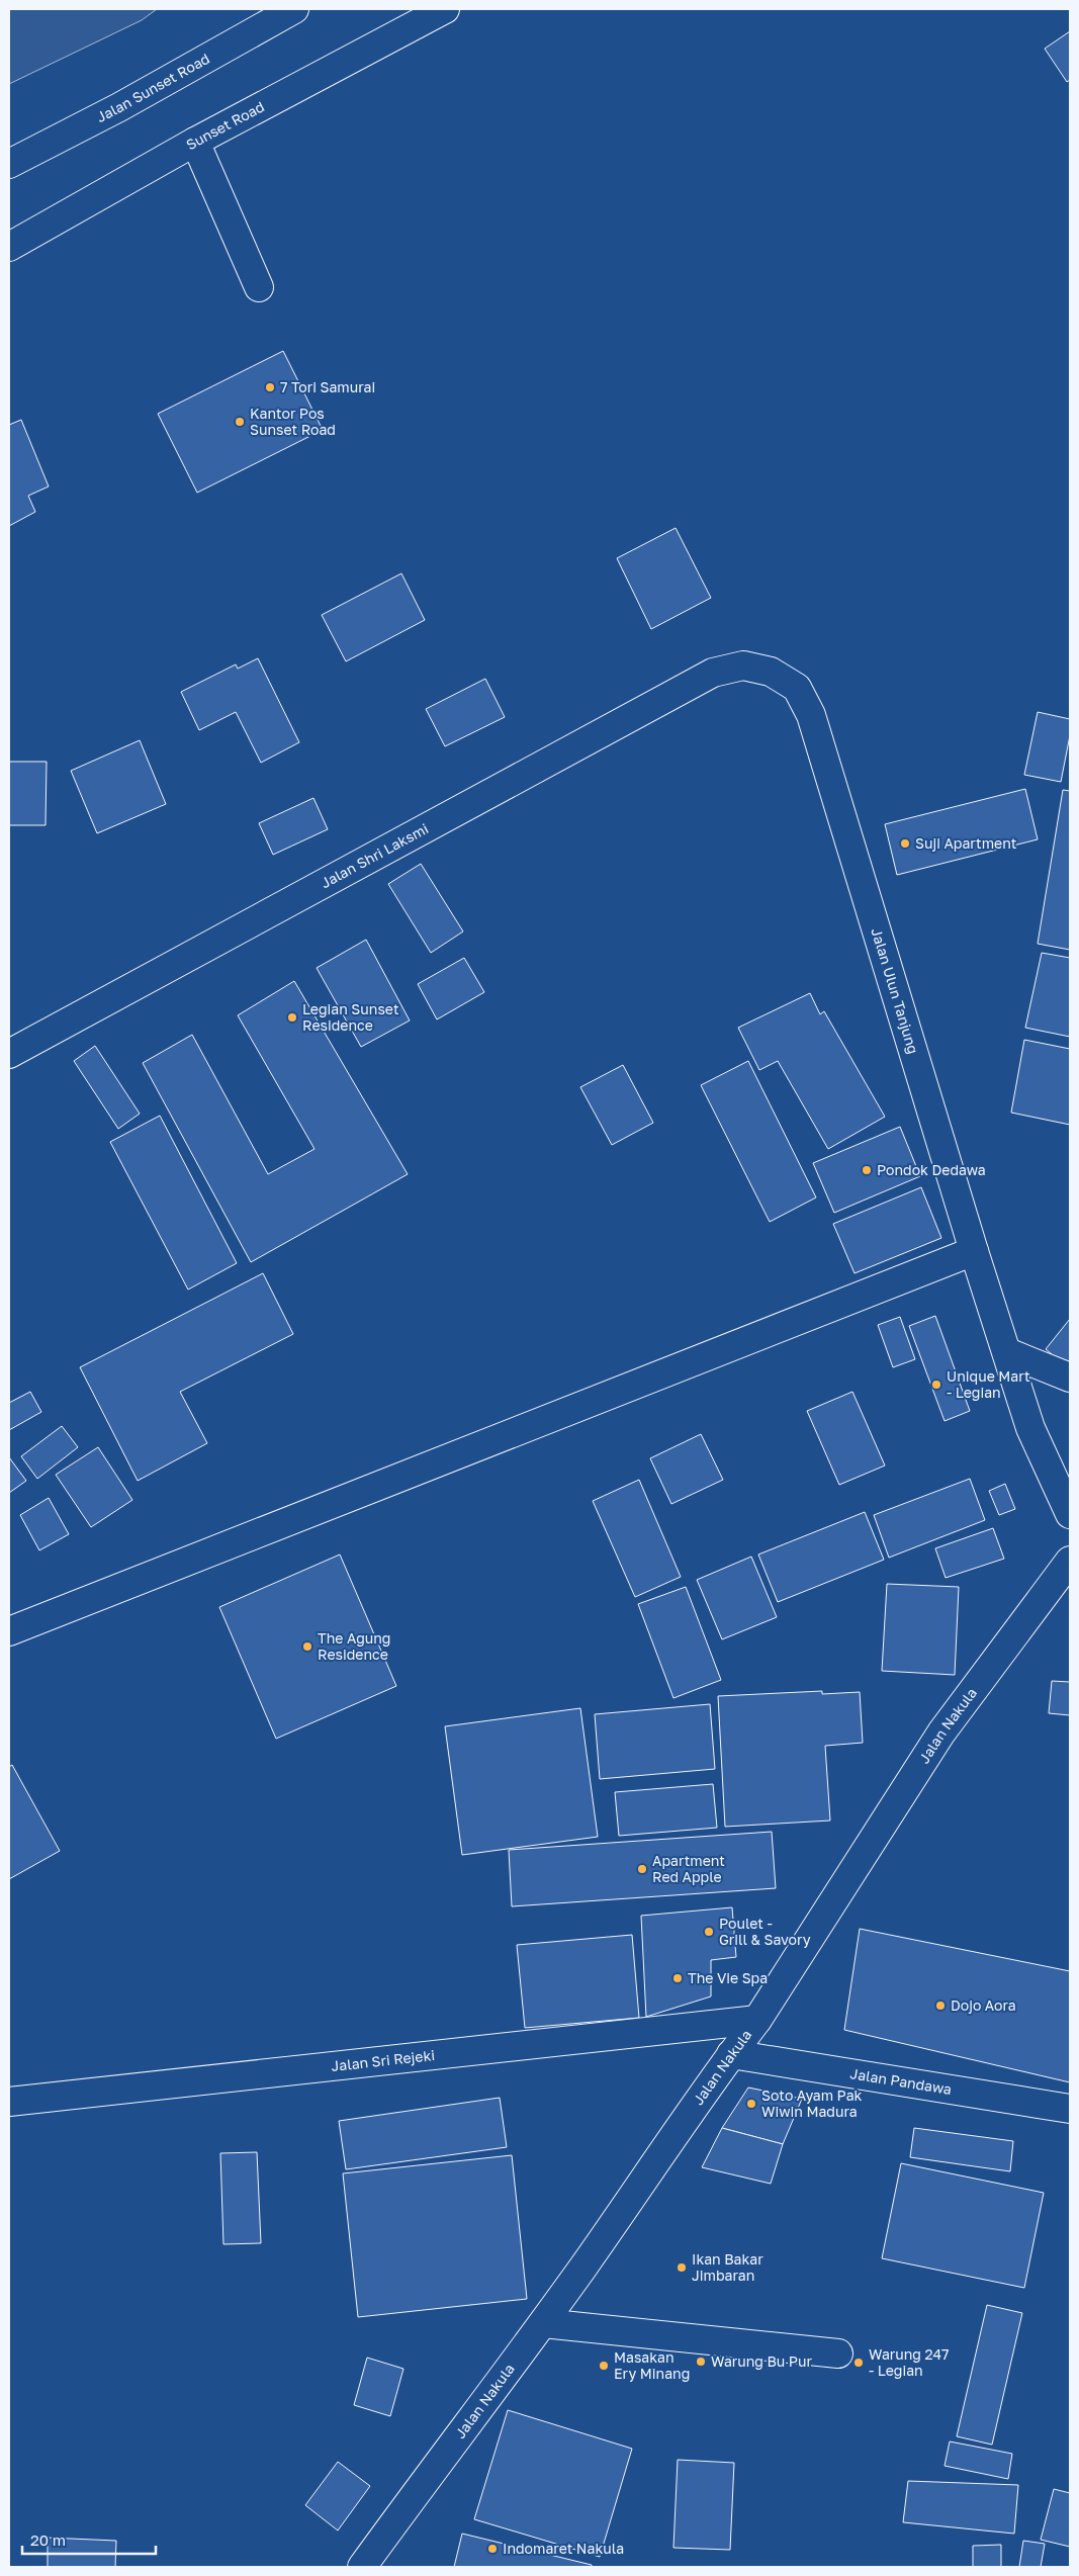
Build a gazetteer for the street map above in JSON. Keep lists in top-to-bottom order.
{
  "streets": {
    "main road": [
      "Jalan Sunset Road",
      "Sunset Road",
      "Jalan Shri Laksmi",
      "Jalan Ulun Tanjung",
      "Jalan Nakula",
      "Jalan Sri Rejeki",
      "Jalan Pandawa"
    ]
  },
  "crossings": [
    ["Jalan Shri Laksmi", "Jalan Ulun Tanjung"],
    ["Jalan Nakula", "Jalan Sri Rejeki"],
    ["Jalan Nakula", "Jalan Pandawa"]
  ],
  "places": [
    "7 Tori Samurai",
    "Kantor Pos Sunset Road",
    "Suji Apartment",
    "Legian Sunset Residence",
    "Pondok Dedawa",
    "Unique Mart - Legian",
    "The Agung Residence",
    "Apartment Red Apple",
    "Poulet - Grill & Savory",
    "The Vie Spa",
    "Dojo Aora",
    "Soto Ayam Pak Wiwin Madura",
    "Ikan Bakar Jimbaran",
    "Warung Bu Pur",
    "Warung 247 - Legian",
    "Masakan Ery Minang",
    "Indomaret Nakula"
  ],
  "scale_bar": "20 m"
}
